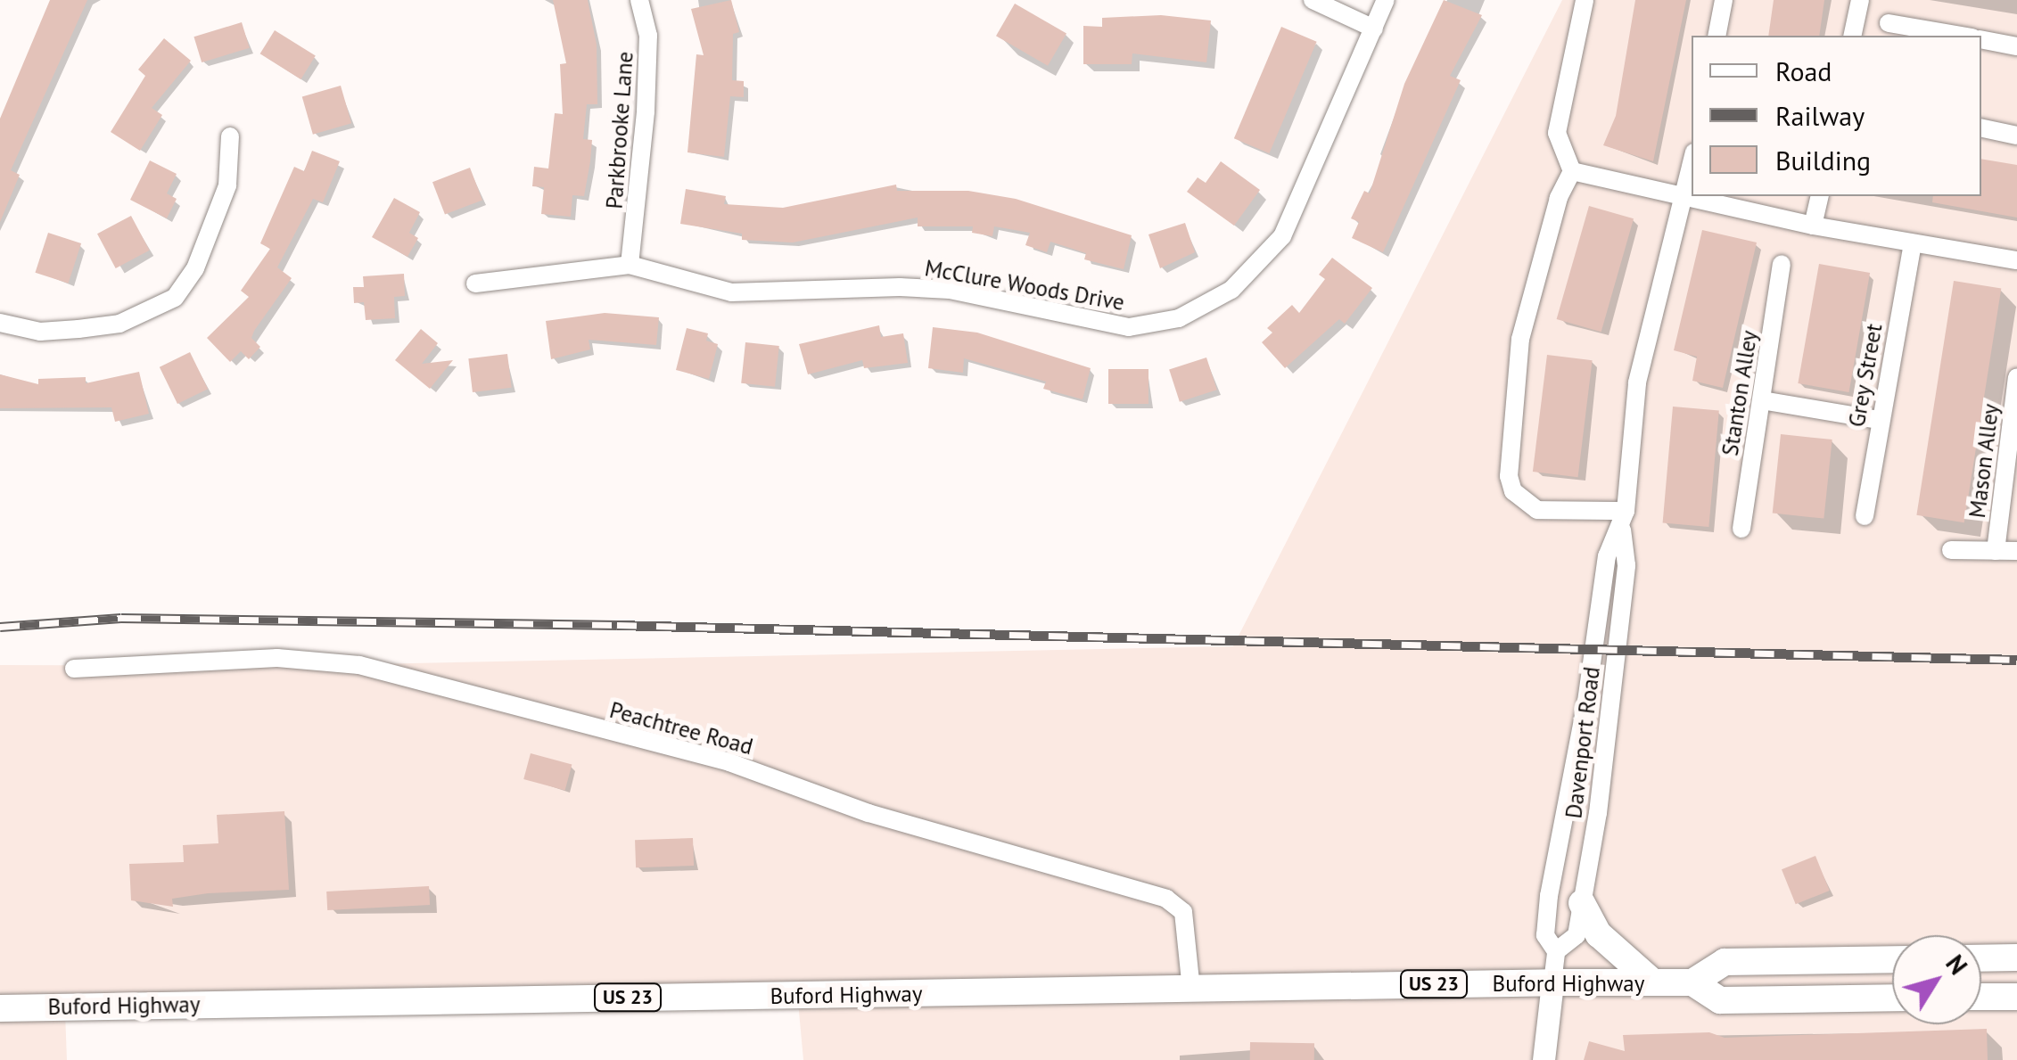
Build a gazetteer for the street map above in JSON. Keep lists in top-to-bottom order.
{
  "streets": {
    "main road": ["Buford Highway", "US 23"],
    "street": [
      "Parkbrooke Lane",
      "McClure Woods Drive",
      "Grey Street",
      "Stanton Alley",
      "Mason Alley",
      "Peachtree Road",
      "Davenport Road"
    ]
  },
  "crossings": [
    ["Parkbrooke Lane", "McClure Woods Drive"],
    ["Peachtree Road", "Buford Highway"],
    ["Davenport Road", "Buford Highway"]
  ],
  "legend": ["Road", "Railway", "Building"],
  "north": "top right"
}
